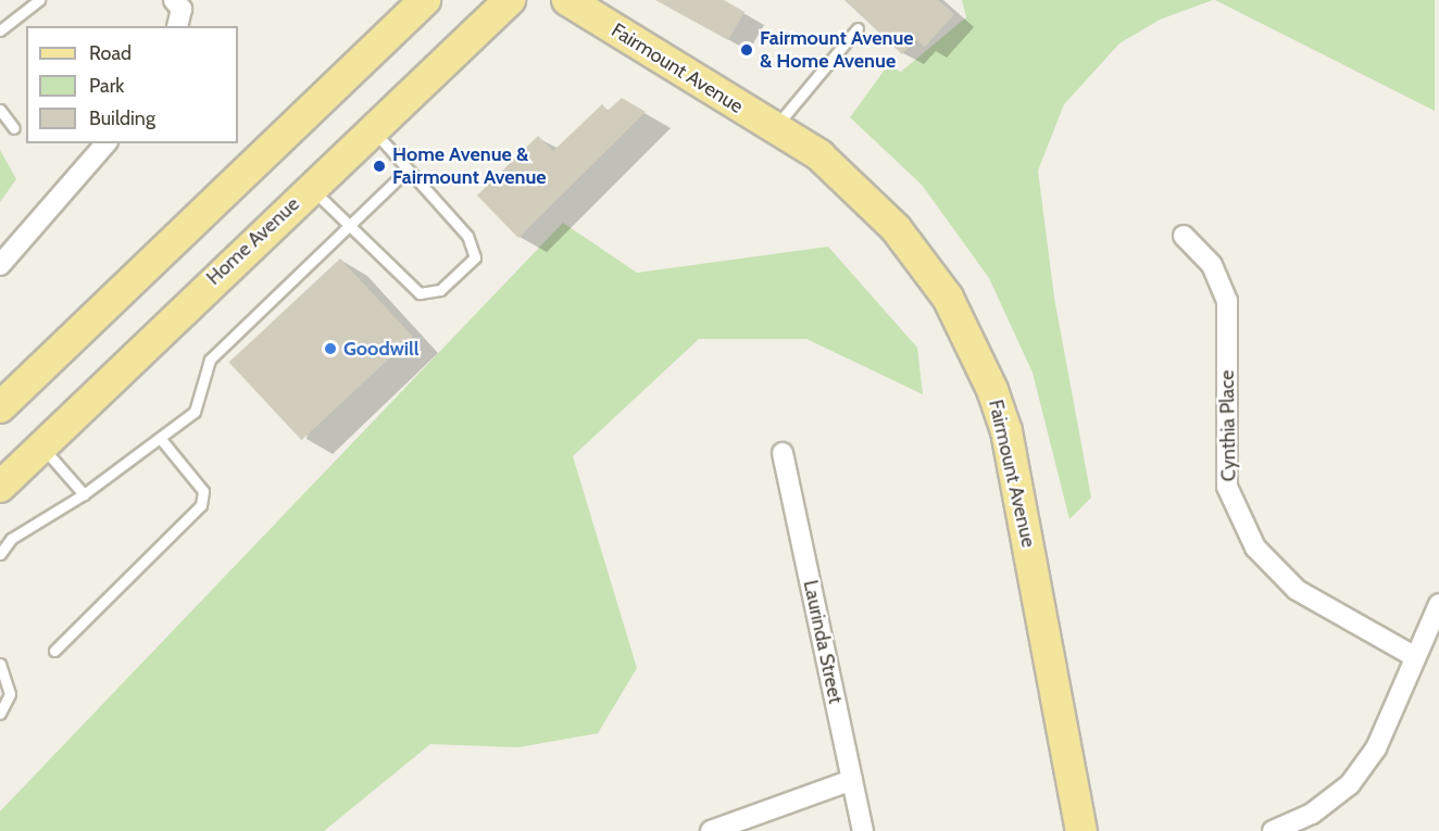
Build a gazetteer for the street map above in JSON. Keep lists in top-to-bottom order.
{
  "streets": {
    "main road": ["Fairmount Avenue", "Home Avenue"],
    "street": ["Cynthia Place", "Laurinda Street"]
  },
  "places": ["Fairmount Avenue & Home Avenue", "Home Avenue & Fairmount Avenue", "Goodwill"],
  "legend": ["Road", "Park", "Building"]
}
